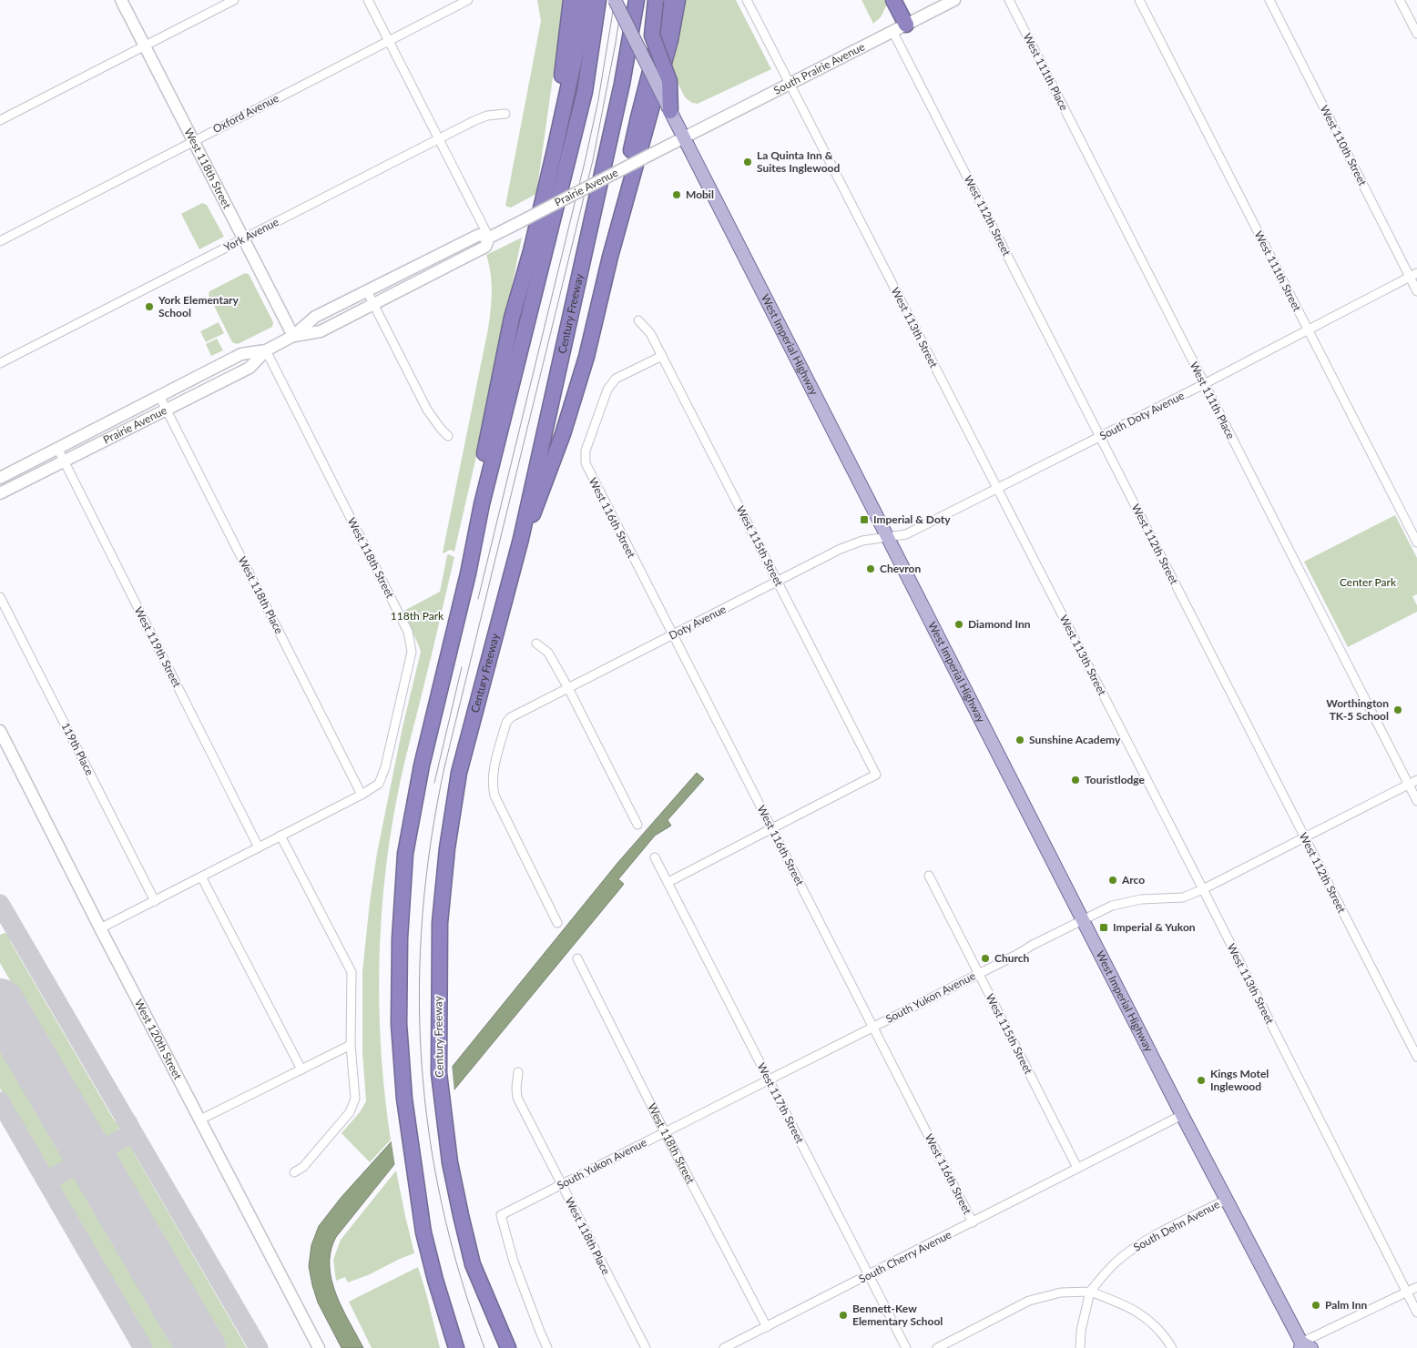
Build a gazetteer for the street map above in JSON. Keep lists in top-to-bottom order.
{
  "streets": {
    "highway": ["Century Freeway"],
    "main road": [
      "South Prairie Avenue",
      "West 118th Street",
      "Prairie Avenue",
      "West Imperial Highway",
      "West 120th Street"
    ],
    "street": [
      "West 111th Place",
      "Oxford Avenue",
      "West 110th Street",
      "West 112th Street",
      "York Avenue",
      "West 111th Street",
      "West 113th Street",
      "South Doty Avenue",
      "West 116th Street",
      "West 115th Street",
      "West 118th Place",
      "Doty Avenue",
      "West 119th Street",
      "119th Place",
      "South Yukon Avenue",
      "West 117th Street",
      "South Dehn Avenue",
      "South Cherry Avenue"
    ]
  },
  "crossings": [
    ["South Prairie Avenue", "Prairie Avenue"],
    ["South Prairie Avenue", "West 112th Street"],
    ["South Prairie Avenue", "West 113th Street"],
    ["South Prairie Avenue", "West Imperial Highway"],
    ["West 111th Place", "South Doty Avenue"],
    ["West 111th Place", "South Yukon Avenue"],
    ["Oxford Avenue", "West 118th Street"],
    ["West 110th Street", "South Doty Avenue"],
    ["West 118th Street", "Prairie Avenue"],
    ["West 118th Street", "York Avenue"],
    ["West 118th Street", "West 118th Place"],
    ["West 118th Street", "South Yukon Avenue"],
    ["West 118th Street", "South Cherry Avenue"],
    ["Prairie Avenue", "West Imperial Highway"],
    ["Prairie Avenue", "West 118th Place"],
    ["Prairie Avenue", "West 119th Street"],
    ["West 112th Street", "South Doty Avenue"],
    ["West 112th Street", "South Yukon Avenue"],
    ["West 111th Street", "South Doty Avenue"],
    ["West 113th Street", "South Doty Avenue"],
    ["West 113th Street", "South Yukon Avenue"],
    ["West Imperial Highway", "South Doty Avenue"],
    ["West Imperial Highway", "Doty Avenue"],
    ["West Imperial Highway", "South Yukon Avenue"],
    ["West Imperial Highway", "South Dehn Avenue"],
    ["West Imperial Highway", "South Cherry Avenue"],
    ["South Doty Avenue", "Doty Avenue"],
    ["West 116th Street", "West 115th Street"],
    ["West 116th Street", "Doty Avenue"],
    ["West 116th Street", "South Yukon Avenue"],
    ["West 116th Street", "South Cherry Avenue"],
    ["West 115th Street", "Doty Avenue"],
    ["West 115th Street", "South Yukon Avenue"],
    ["West 115th Street", "South Cherry Avenue"],
    ["West 118th Place", "South Yukon Avenue"],
    ["South Yukon Avenue", "West 117th Street"],
    ["West 117th Street", "South Cherry Avenue"]
  ],
  "parks": ["Center Park", "118th Park"],
  "places": {
    "other": [
      "La Quinta Inn & Suites Inglewood",
      "Mobil",
      "York Elementary School",
      "Chevron",
      "Diamond Inn",
      "Worthington TK-5 School",
      "Sunshine Academy",
      "Touristlodge",
      "Arco",
      "Church",
      "Kings Motel Inglewood",
      "Palm Inn",
      "Bennett-Kew Elementary School"
    ],
    "transit": ["Imperial & Doty", "Imperial & Yukon"]
  }
}
